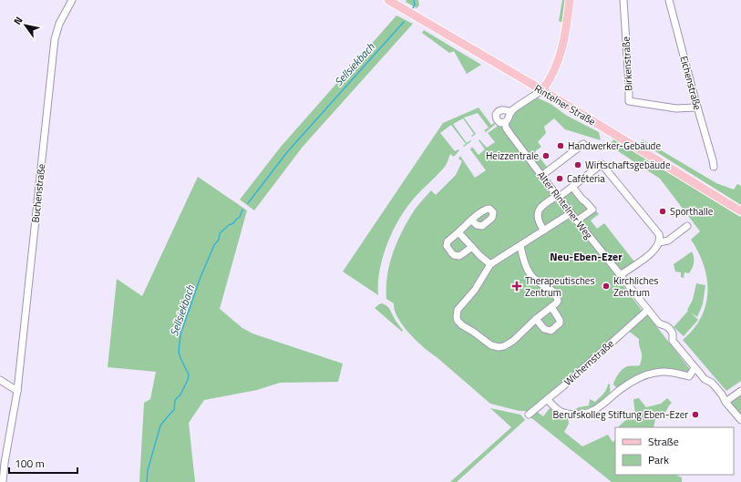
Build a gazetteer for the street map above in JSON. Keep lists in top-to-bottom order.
{
  "streets": {
    "main road": ["Rintelner Straße"],
    "street": [
      "Birkenstraße",
      "Eichenstraße",
      "Buchenstraße",
      "Alter Rintelner Weg",
      "Wichernstraße"
    ]
  },
  "crossings": [
    ["Birkenstraße", "Eichenstraße"],
    ["Alter Rintelner Weg", "Wichernstraße"]
  ],
  "districts": ["Neu-Eben-Ezer"],
  "water": ["Sellsiekbach"],
  "places": {
    "other": [
      "Handwerker-Gebäude",
      "Heizzentrale",
      "Wirtschaftsgebäude",
      "Caféteria",
      "Sporthalle",
      "Kirchliches Zentrum",
      "Berufskolleg Stiftung Eben-Ezer"
    ],
    "health": ["Therapeutisches Zentrum"]
  },
  "legend": ["Straße", "Park"],
  "scale_bar": "100 m",
  "north": "top left"
}
